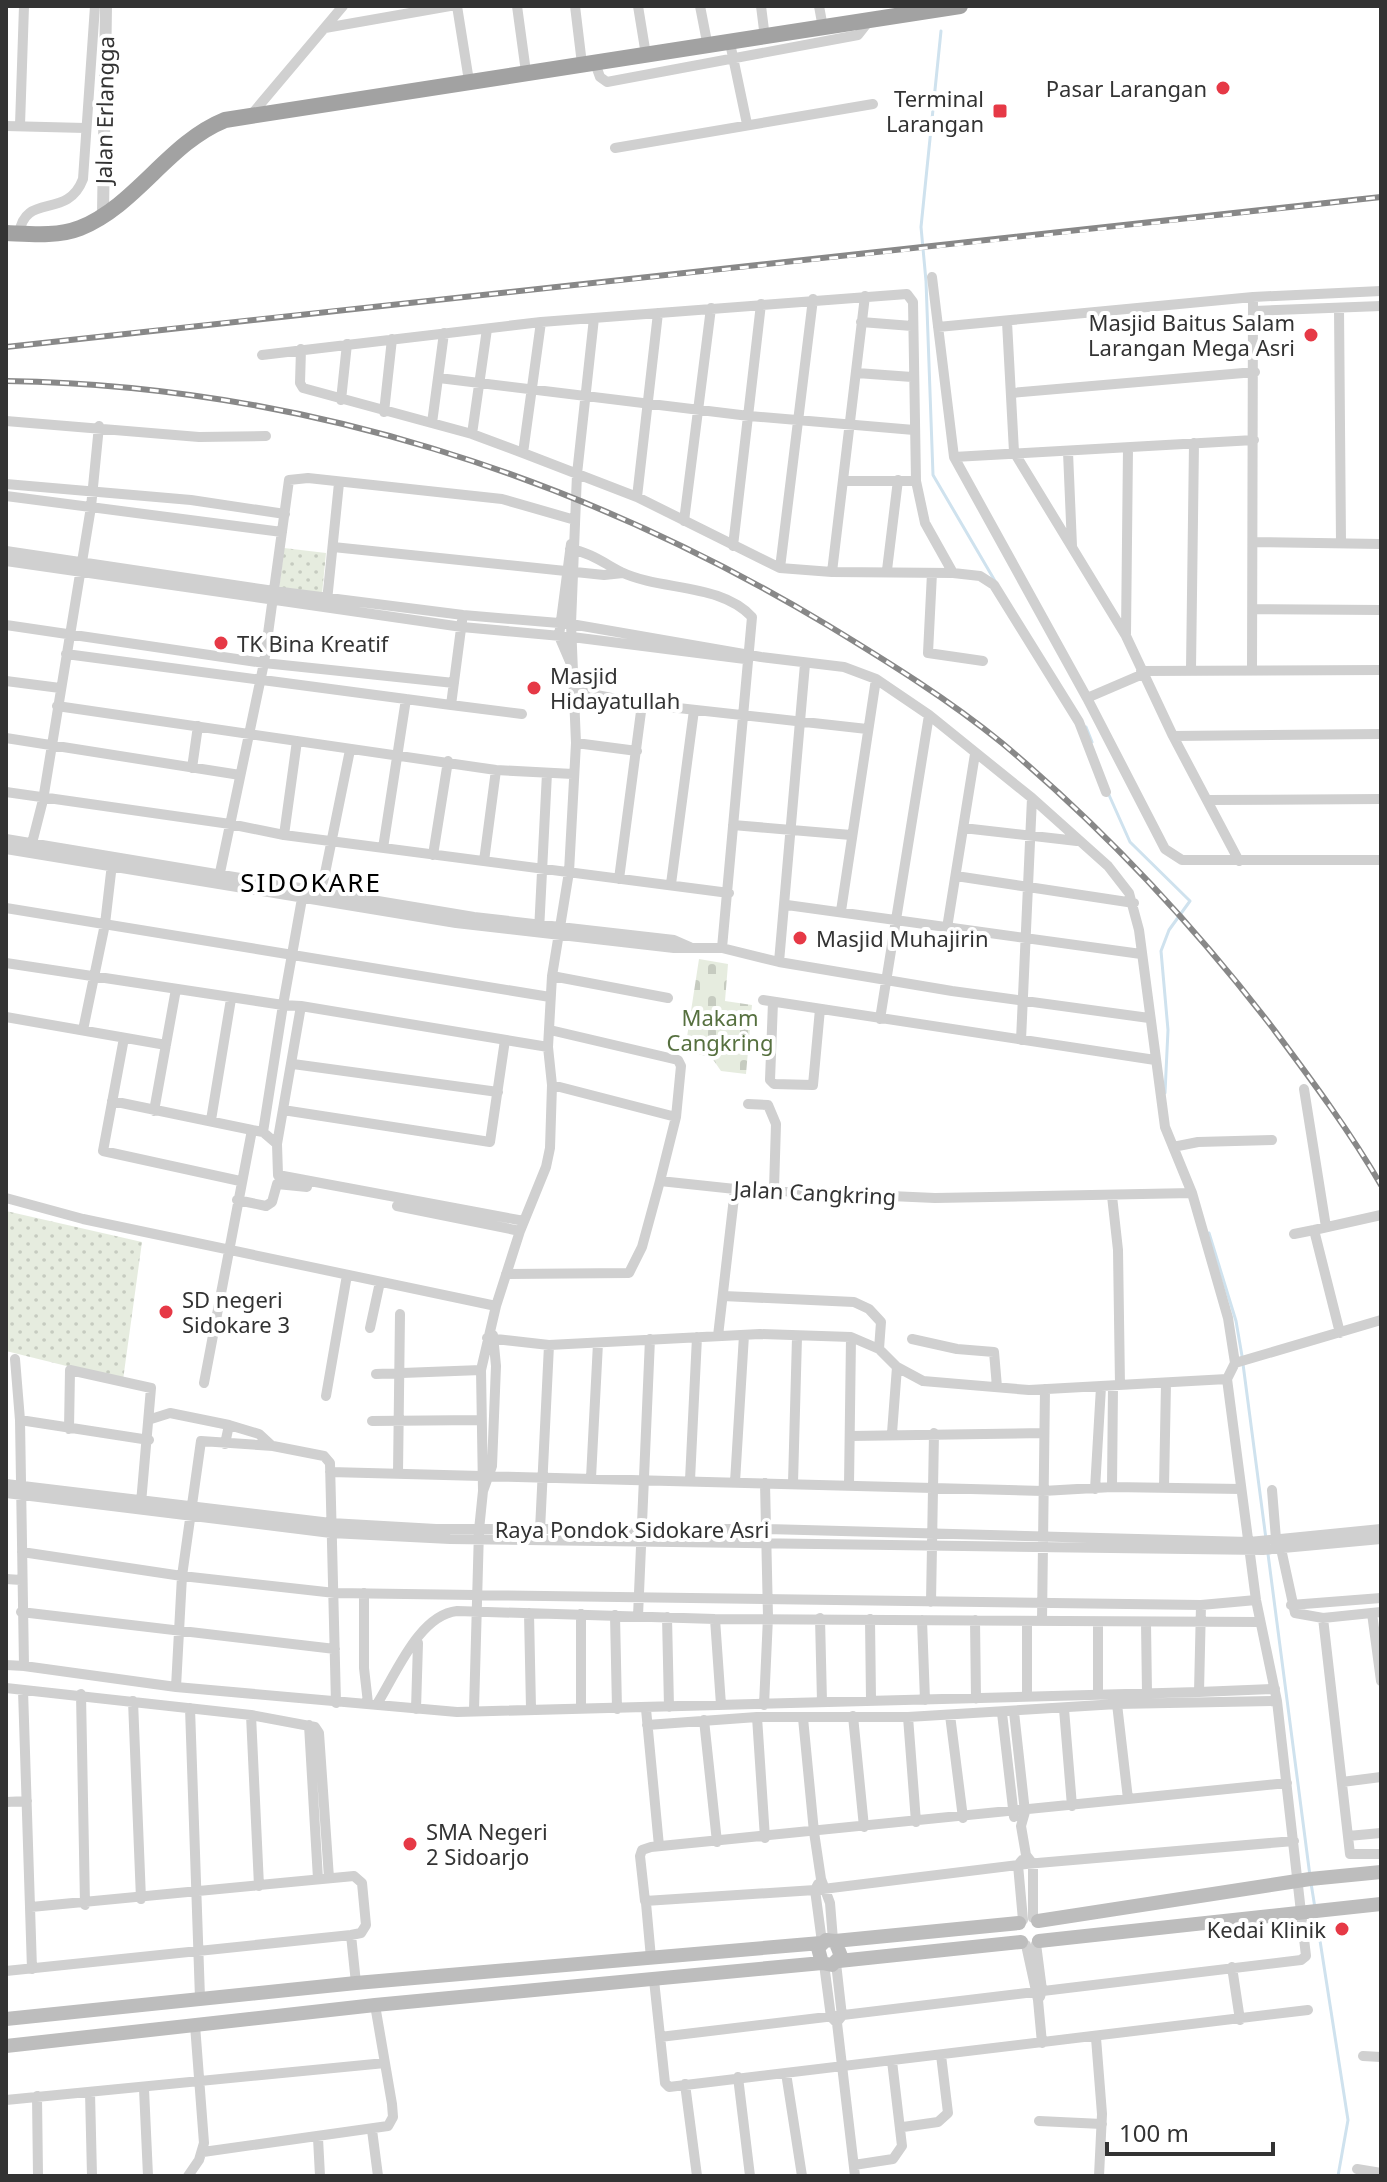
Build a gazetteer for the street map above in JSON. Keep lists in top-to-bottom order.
{
  "streets": {
    "street": ["Jalan Erlangga", "Jalan Cangkring", "Raya Pondok Sidokare Asri"]
  },
  "districts": ["SIDOKARE"],
  "parks": ["Makam Cangkring"],
  "places": {
    "other": [
      "Pasar Larangan",
      "Masjid Baitus Salam Larangan Mega Asri",
      "TK Bina Kreatif",
      "Masjid Hidayatullah",
      "Masjid Muhajirin",
      "SD negeri Sidokare 3",
      "SMA Negeri 2 Sidoarjo",
      "Kedai Klinik"
    ],
    "transit": ["Terminal Larangan"]
  },
  "scale_bar": "100 m"
}
